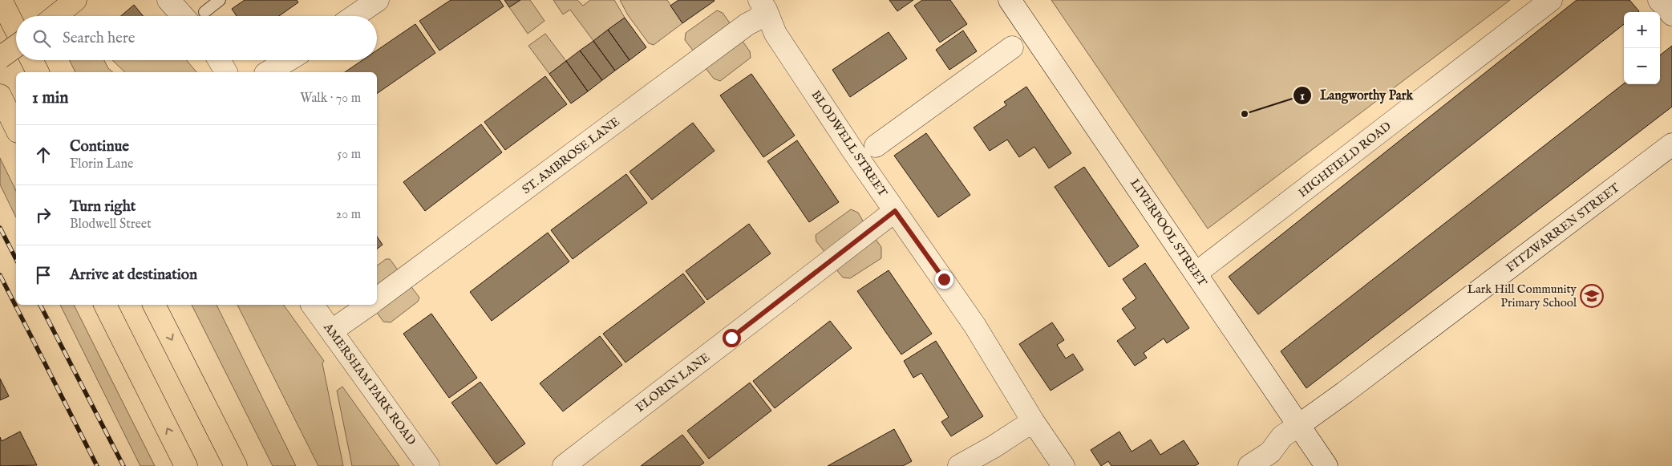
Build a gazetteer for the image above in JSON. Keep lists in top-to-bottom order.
{
  "streets": {
    "street": [
      "BLODWELL STREET",
      "ST. AMBROSE LANE",
      "HIGHFIELD ROAD",
      "FITZWARREN STREET",
      "LIVERPOOL STREET",
      "FLORIN LANE",
      "AMERSHAM PARK ROAD"
    ]
  },
  "crossings": [
    ["BLODWELL STREET", "ST. AMBROSE LANE"],
    ["BLODWELL STREET", "FLORIN LANE"],
    ["HIGHFIELD ROAD", "LIVERPOOL STREET"],
    ["FITZWARREN STREET", "LIVERPOOL STREET"]
  ],
  "places": {
    "other": ["Langworthy Park"],
    "school or university": ["Lark Hill Community Primary School"]
  },
  "page": {
    "map_buttons": ["+", "−"],
    "search": "Search here",
    "heading": ["1 min", "Walk · 70 m"],
    "list": [
      ["Continue", "Florin Lane", "50 m"],
      ["Turn right", "Blodwell Street", "20 m"],
      "Arrive at destination"
    ]
  }
}
